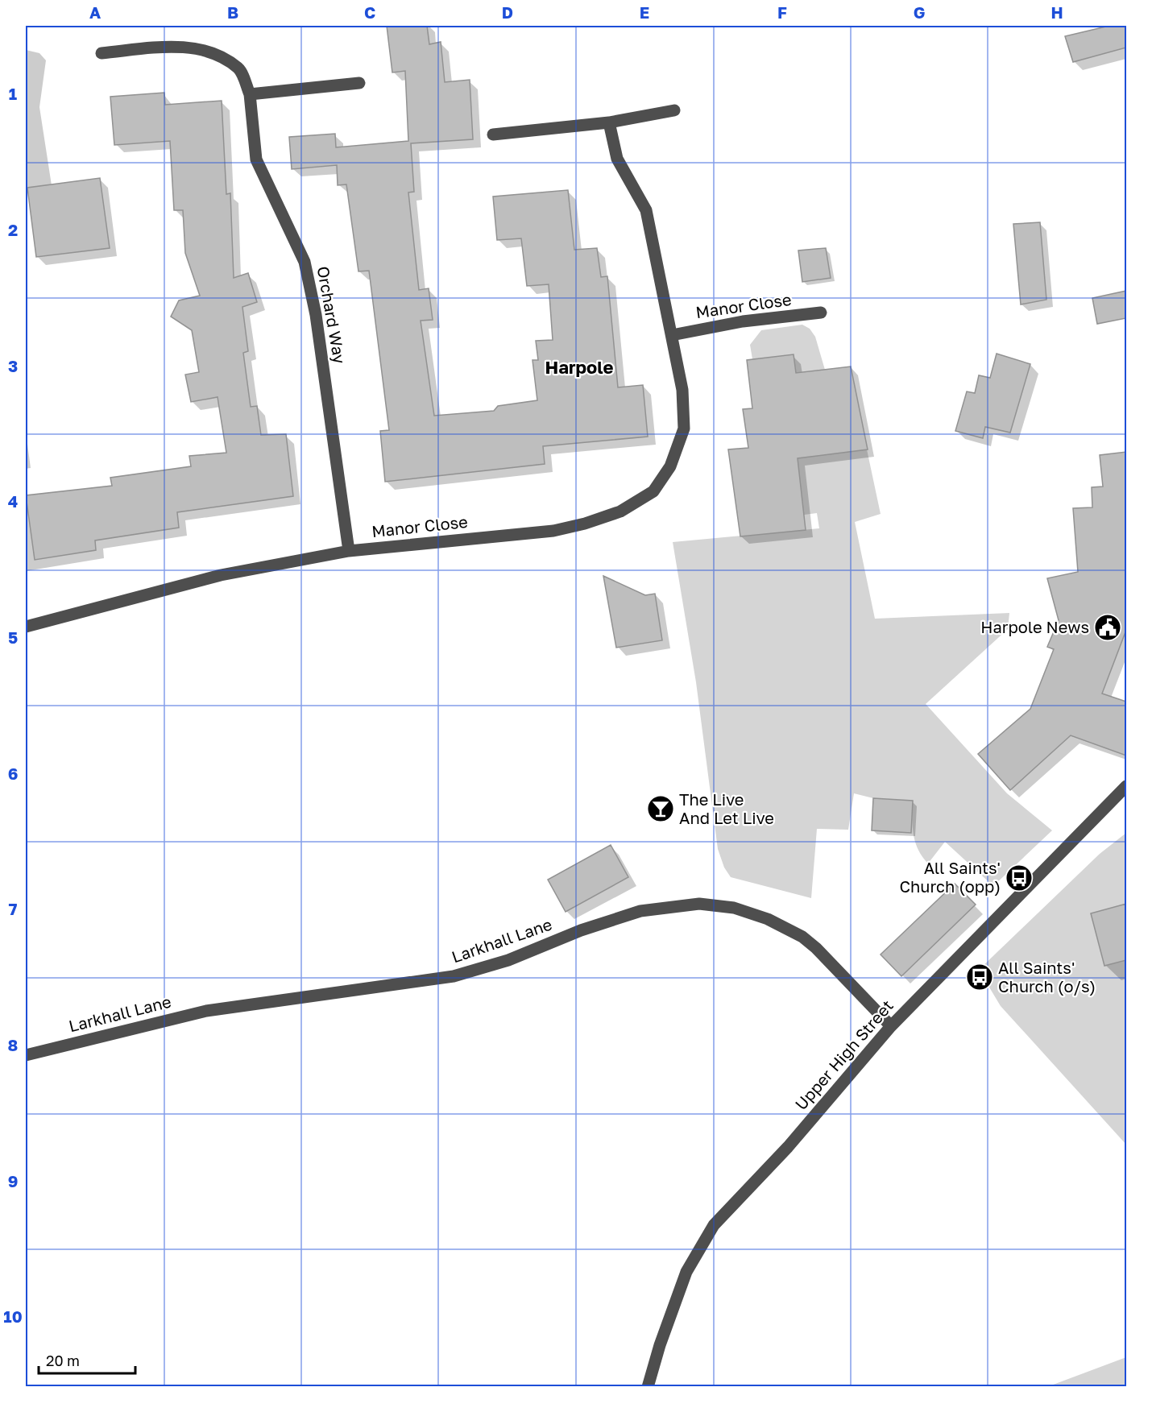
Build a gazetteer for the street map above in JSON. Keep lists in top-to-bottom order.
{
  "streets": {
    "street": [
      "Manor Close",
      "Orchard Way",
      "Larkhall Lane",
      "Upper High Street"
    ]
  },
  "crossings": [
    ["Manor Close", "Orchard Way"],
    ["Larkhall Lane", "Upper High Street"]
  ],
  "districts": ["Harpole"],
  "places": {
    "public building": ["Harpole News"],
    "bar": ["The Live And Let Live"],
    "bus stop": ["All Saints' Church (opp)", "All Saints' Church (o/s)"]
  },
  "scale_bar": "20 m",
  "grid": {
    "columns": [
      "A",
      "B",
      "C",
      "D",
      "E",
      "F",
      "G",
      "H"
    ],
    "rows": [
      "1",
      "2",
      "3",
      "4",
      "5",
      "6",
      "7",
      "8",
      "9",
      "10"
    ]
  }
}
